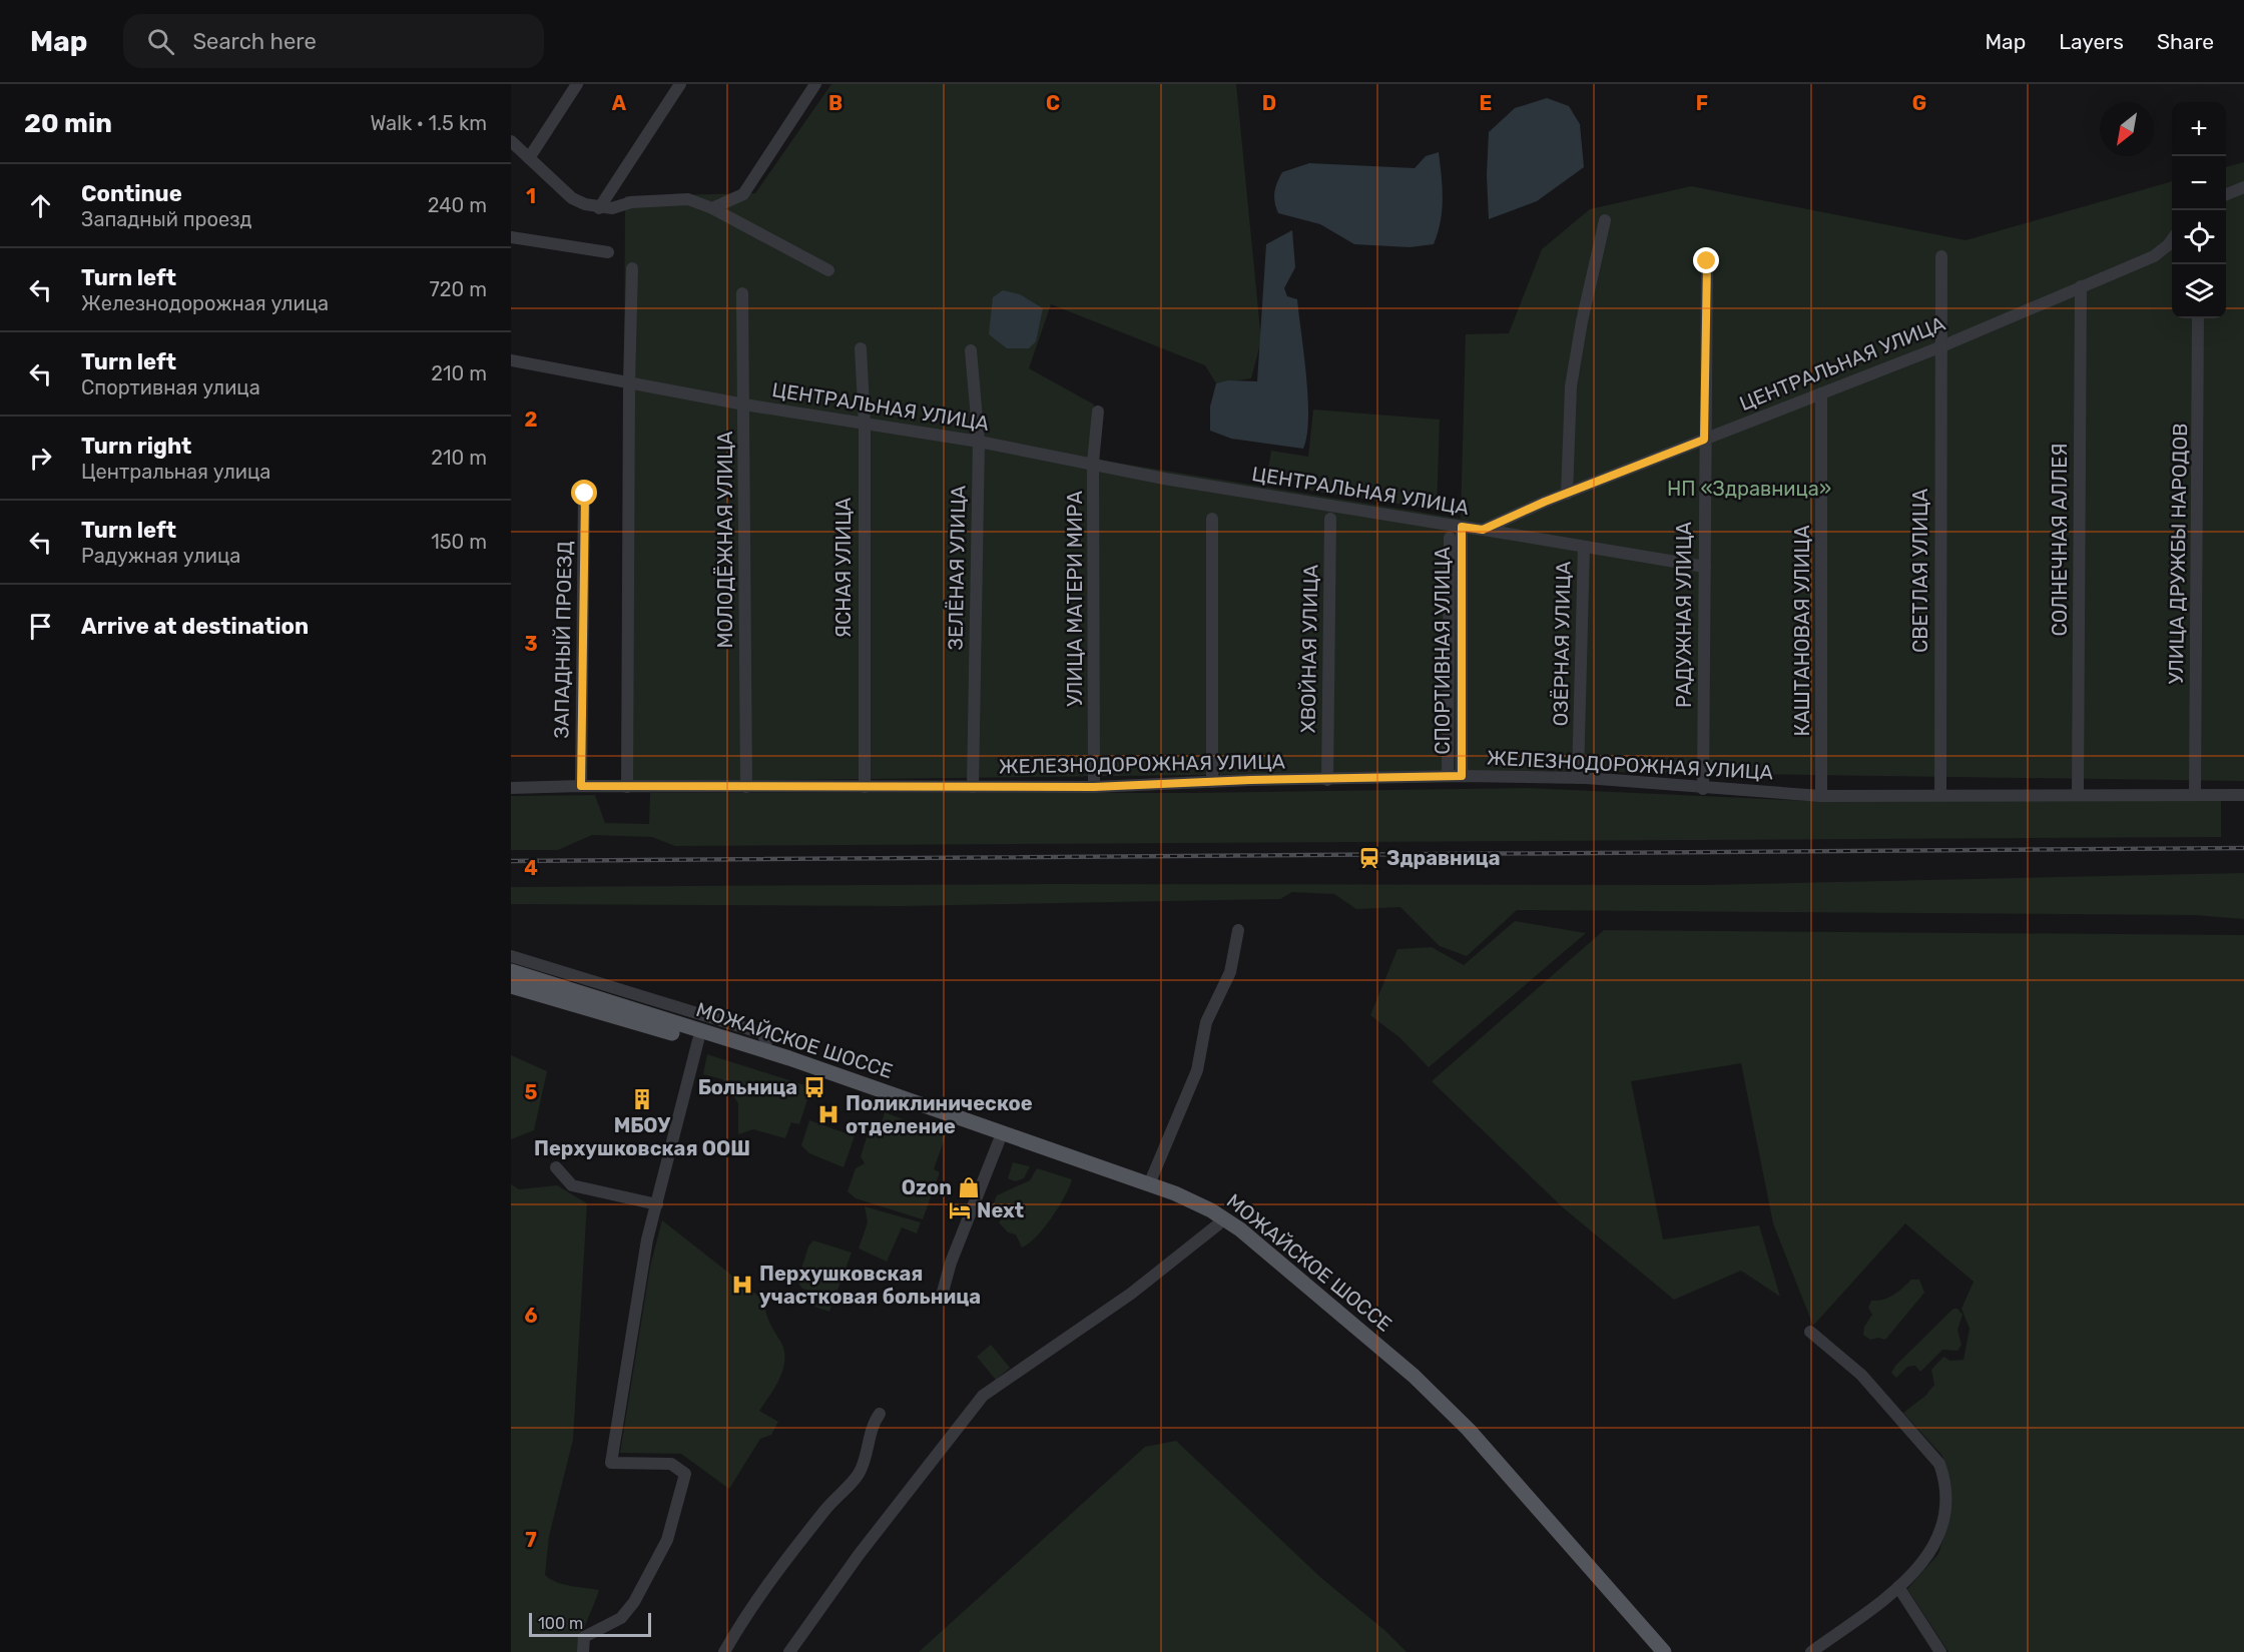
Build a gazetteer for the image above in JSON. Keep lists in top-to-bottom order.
{
  "streets": {
    "main road": ["МОЖАЙСКОЕ ШОССЕ"],
    "street": [
      "ЦЕНТРАЛЬНАЯ УЛИЦА",
      "МОЛОДЁЖНАЯ УЛИЦА",
      "СОЛНЕЧНАЯ АЛЛЕЯ",
      "УЛИЦА ДРУЖБЫ НАРОДОВ",
      "ЯСНАЯ УЛИЦА",
      "ЗЕЛЁНАЯ УЛИЦА",
      "СВЕТЛАЯ УЛИЦА",
      "УЛИЦА МАТЕРИ МИРА",
      "РАДУЖНАЯ УЛИЦА",
      "КАШТАНОВАЯ УЛИЦА",
      "ЗАПАДНЫЙ ПРОЕЗД",
      "ОЗЁРНАЯ УЛИЦА",
      "ХВОЙНАЯ УЛИЦА",
      "СПОРТИВНАЯ УЛИЦА",
      "ЖЕЛЕЗНОДОРОЖНАЯ УЛИЦА"
    ]
  },
  "crossings": [
    ["ЦЕНТРАЛЬНАЯ УЛИЦА", "МОЛОДЁЖНАЯ УЛИЦА"],
    ["ЦЕНТРАЛЬНАЯ УЛИЦА", "СОЛНЕЧНАЯ АЛЛЕЯ"],
    ["ЦЕНТРАЛЬНАЯ УЛИЦА", "ЯСНАЯ УЛИЦА"],
    ["ЦЕНТРАЛЬНАЯ УЛИЦА", "ЗЕЛЁНАЯ УЛИЦА"],
    ["ЦЕНТРАЛЬНАЯ УЛИЦА", "СВЕТЛАЯ УЛИЦА"],
    ["ЦЕНТРАЛЬНАЯ УЛИЦА", "УЛИЦА МАТЕРИ МИРА"],
    ["ЦЕНТРАЛЬНАЯ УЛИЦА", "РАДУЖНАЯ УЛИЦА"],
    ["ЦЕНТРАЛЬНАЯ УЛИЦА", "КАШТАНОВАЯ УЛИЦА"],
    ["ЦЕНТРАЛЬНАЯ УЛИЦА", "СПОРТИВНАЯ УЛИЦА"],
    ["МОЛОДЁЖНАЯ УЛИЦА", "ЖЕЛЕЗНОДОРОЖНАЯ УЛИЦА"],
    ["СОЛНЕЧНАЯ АЛЛЕЯ", "ЖЕЛЕЗНОДОРОЖНАЯ УЛИЦА"],
    ["УЛИЦА ДРУЖБЫ НАРОДОВ", "ЖЕЛЕЗНОДОРОЖНАЯ УЛИЦА"],
    ["ЯСНАЯ УЛИЦА", "ЖЕЛЕЗНОДОРОЖНАЯ УЛИЦА"],
    ["ЗЕЛЁНАЯ УЛИЦА", "ЖЕЛЕЗНОДОРОЖНАЯ УЛИЦА"],
    ["СВЕТЛАЯ УЛИЦА", "ЖЕЛЕЗНОДОРОЖНАЯ УЛИЦА"],
    ["УЛИЦА МАТЕРИ МИРА", "ЖЕЛЕЗНОДОРОЖНАЯ УЛИЦА"],
    ["РАДУЖНАЯ УЛИЦА", "ЖЕЛЕЗНОДОРОЖНАЯ УЛИЦА"],
    ["КАШТАНОВАЯ УЛИЦА", "ЖЕЛЕЗНОДОРОЖНАЯ УЛИЦА"],
    ["ЗАПАДНЫЙ ПРОЕЗД", "ЖЕЛЕЗНОДОРОЖНАЯ УЛИЦА"],
    ["ОЗЁРНАЯ УЛИЦА", "ЖЕЛЕЗНОДОРОЖНАЯ УЛИЦА"],
    ["ХВОЙНАЯ УЛИЦА", "ЖЕЛЕЗНОДОРОЖНАЯ УЛИЦА"],
    ["СПОРТИВНАЯ УЛИЦА", "ЖЕЛЕЗНОДОРОЖНАЯ УЛИЦА"]
  ],
  "parks": ["НП «Здравница»"],
  "places": {
    "station": ["Здравница"],
    "bus stop": ["Больница"],
    "building": ["МБОУ Перхушковская ООШ"],
    "hospital": ["Поликлиническое отделение", "Перхушковская участковая больница"],
    "shop": ["Ozon"],
    "hotel": ["Next"]
  },
  "scale_bar": "100 m",
  "north": "bottom left",
  "page": {
    "header": "Map",
    "search": "Search here",
    "nav": ["Map", "Layers", "Share"],
    "heading": ["20 min", "Walk · 1.5 km"],
    "map_buttons": ["+", "−"],
    "list": [
      ["Continue", "Западный проезд", "240 m"],
      ["Turn left", "Железнодорожная улица", "720 m"],
      ["Turn left", "Спортивная улица", "210 m"],
      ["Turn right", "Центральная улица", "210 m"],
      ["Turn left", "Радужная улица", "150 m"],
      "Arrive at destination"
    ],
    "scale": "100 m"
  },
  "grid": {
    "columns": [
      "A",
      "B",
      "C",
      "D",
      "E",
      "F",
      "G"
    ],
    "rows": [
      "1",
      "2",
      "3",
      "4",
      "5",
      "6",
      "7"
    ]
  }
}
